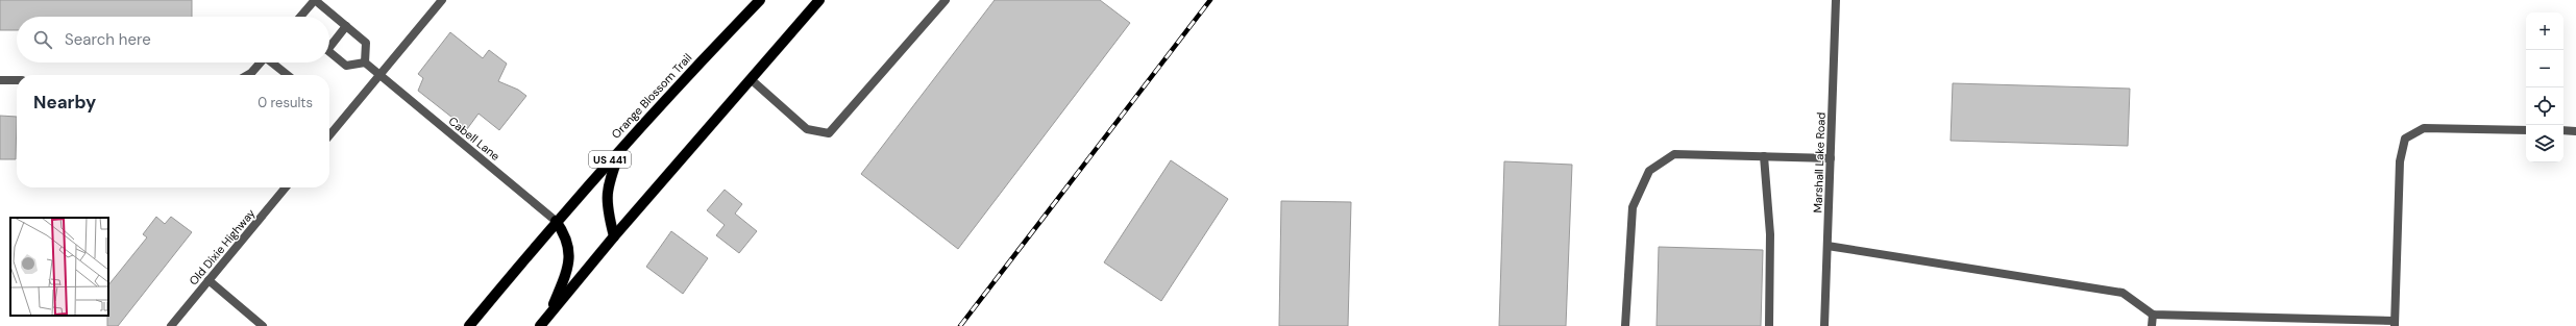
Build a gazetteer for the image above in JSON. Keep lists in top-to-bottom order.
{
  "streets": {
    "main road": ["Orange Blossom Trail", "US 441"],
    "street": ["Cabell Lane", "Marshall Lake Road", "Old Dixie Highway"]
  },
  "crossings": [
    ["Orange Blossom Trail", "Cabell Lane"]
  ],
  "page": {
    "map_buttons": ["+", "−"],
    "search": "Search here",
    "heading": ["Nearby", "0 results"]
  }
}
